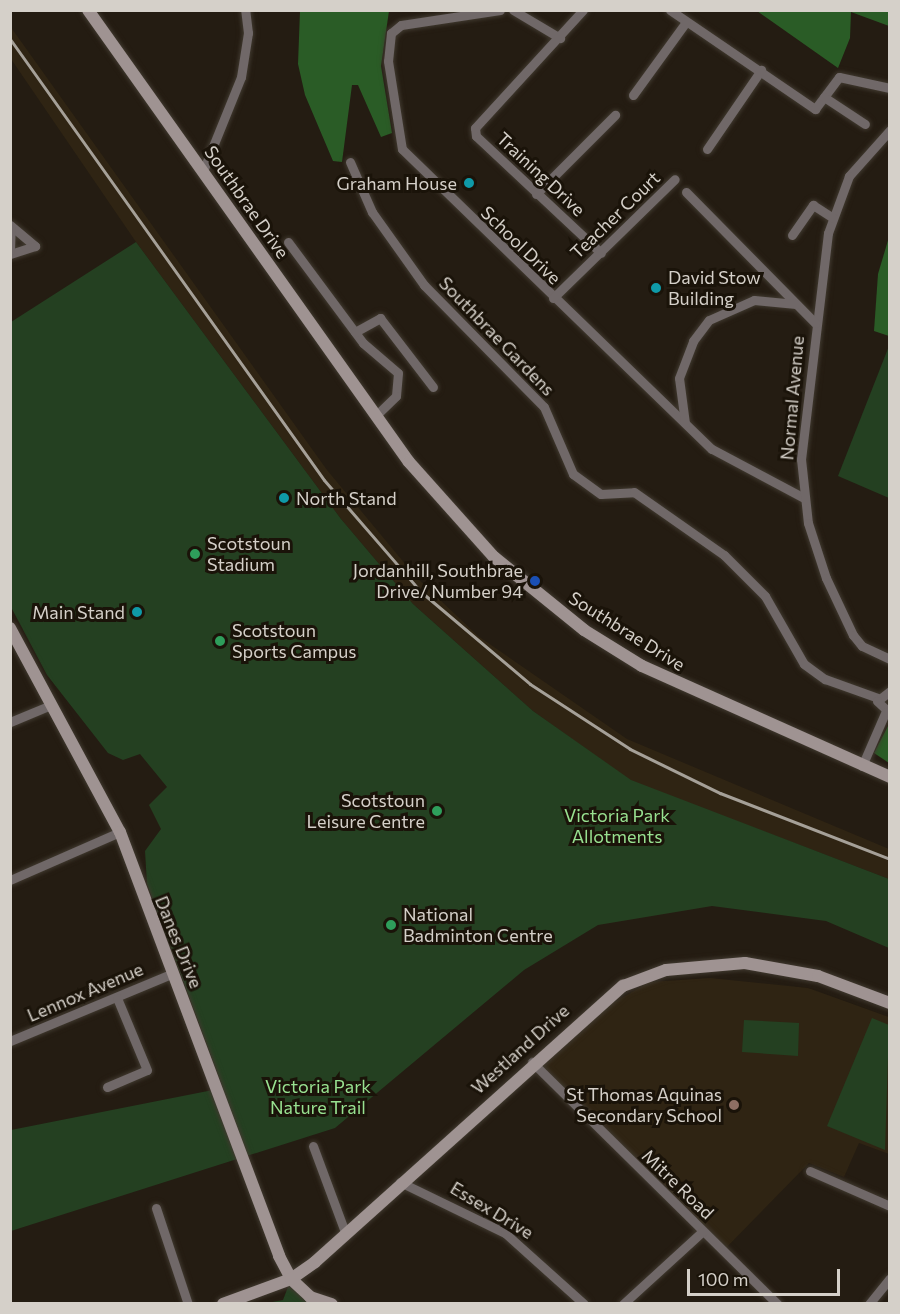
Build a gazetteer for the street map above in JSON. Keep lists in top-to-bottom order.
{
  "streets": {
    "street": [
      "Training Drive",
      "Southbrae Drive",
      "Teacher Court",
      "School Drive",
      "Southbrae Gardens",
      "Normal Avenue",
      "Danes Drive",
      "Lennox Avenue",
      "Westland Drive",
      "Mitre Road",
      "Essex Drive"
    ]
  },
  "crossings": [
    ["Training Drive", "Teacher Court"],
    ["Teacher Court", "School Drive"],
    ["School Drive", "Normal Avenue"],
    ["Danes Drive", "Lennox Avenue"],
    ["Danes Drive", "Westland Drive"],
    ["Westland Drive", "Mitre Road"],
    ["Westland Drive", "Essex Drive"]
  ],
  "parks": ["Victoria Park Allotments", "Victoria Park Nature Trail"],
  "places": [
    "Graham House",
    "David Stow Building",
    "North Stand",
    "Scotstoun Stadium",
    "Jordanhill, Southbrae Drive/ Number 94",
    "Main Stand",
    "Scotstoun Sports Campus",
    "Scotstoun Leisure Centre",
    "National Badminton Centre",
    "St Thomas Aquinas Secondary School"
  ],
  "scale_bar": "100 m"
}
